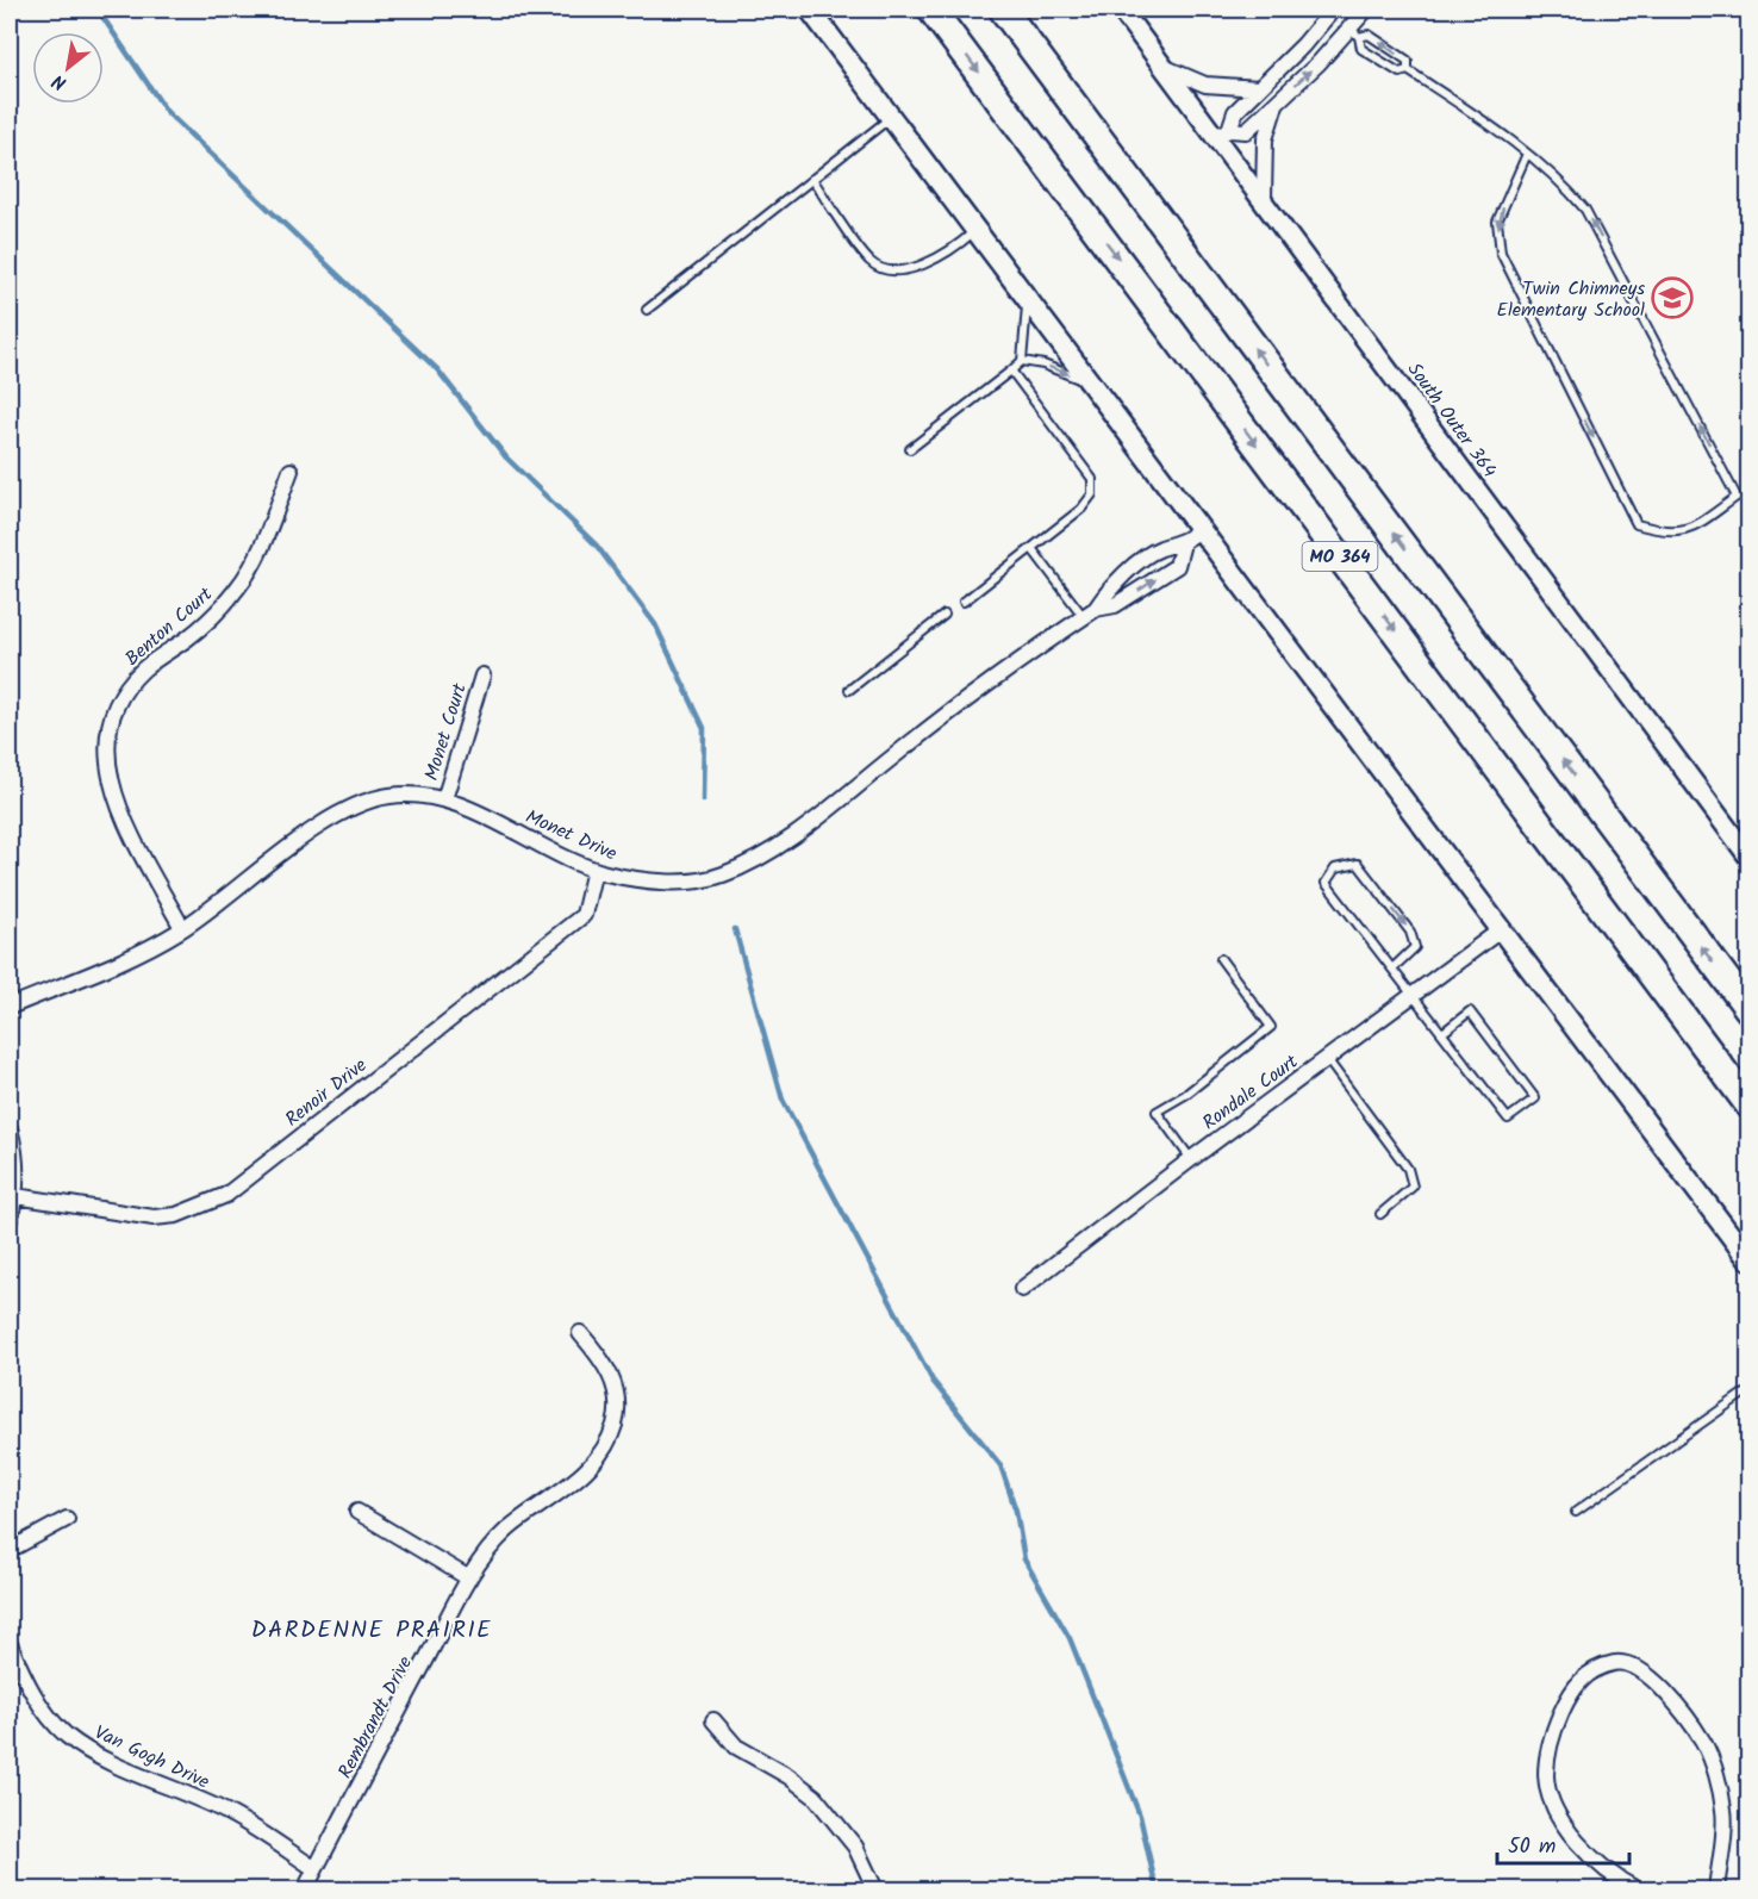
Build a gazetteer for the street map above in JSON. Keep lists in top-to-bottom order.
{
  "streets": {
    "highway": ["MO 364"],
    "street": [
      "South Outer 364",
      "Benton Court",
      "Monet Court",
      "Monet Drive",
      "Renoir Drive",
      "Rondale Court",
      "Rembrandt Drive",
      "Van Gogh Drive"
    ]
  },
  "crossings": [
    ["Benton Court", "Monet Drive"],
    ["Monet Court", "Monet Drive"],
    ["Monet Drive", "Renoir Drive"],
    ["Rembrandt Drive", "Van Gogh Drive"]
  ],
  "districts": ["DARDENNE PRAIRIE"],
  "places": {
    "school or university": ["Twin Chimneys Elementary School"]
  },
  "scale_bar": "50 m",
  "north": "bottom left"
}
